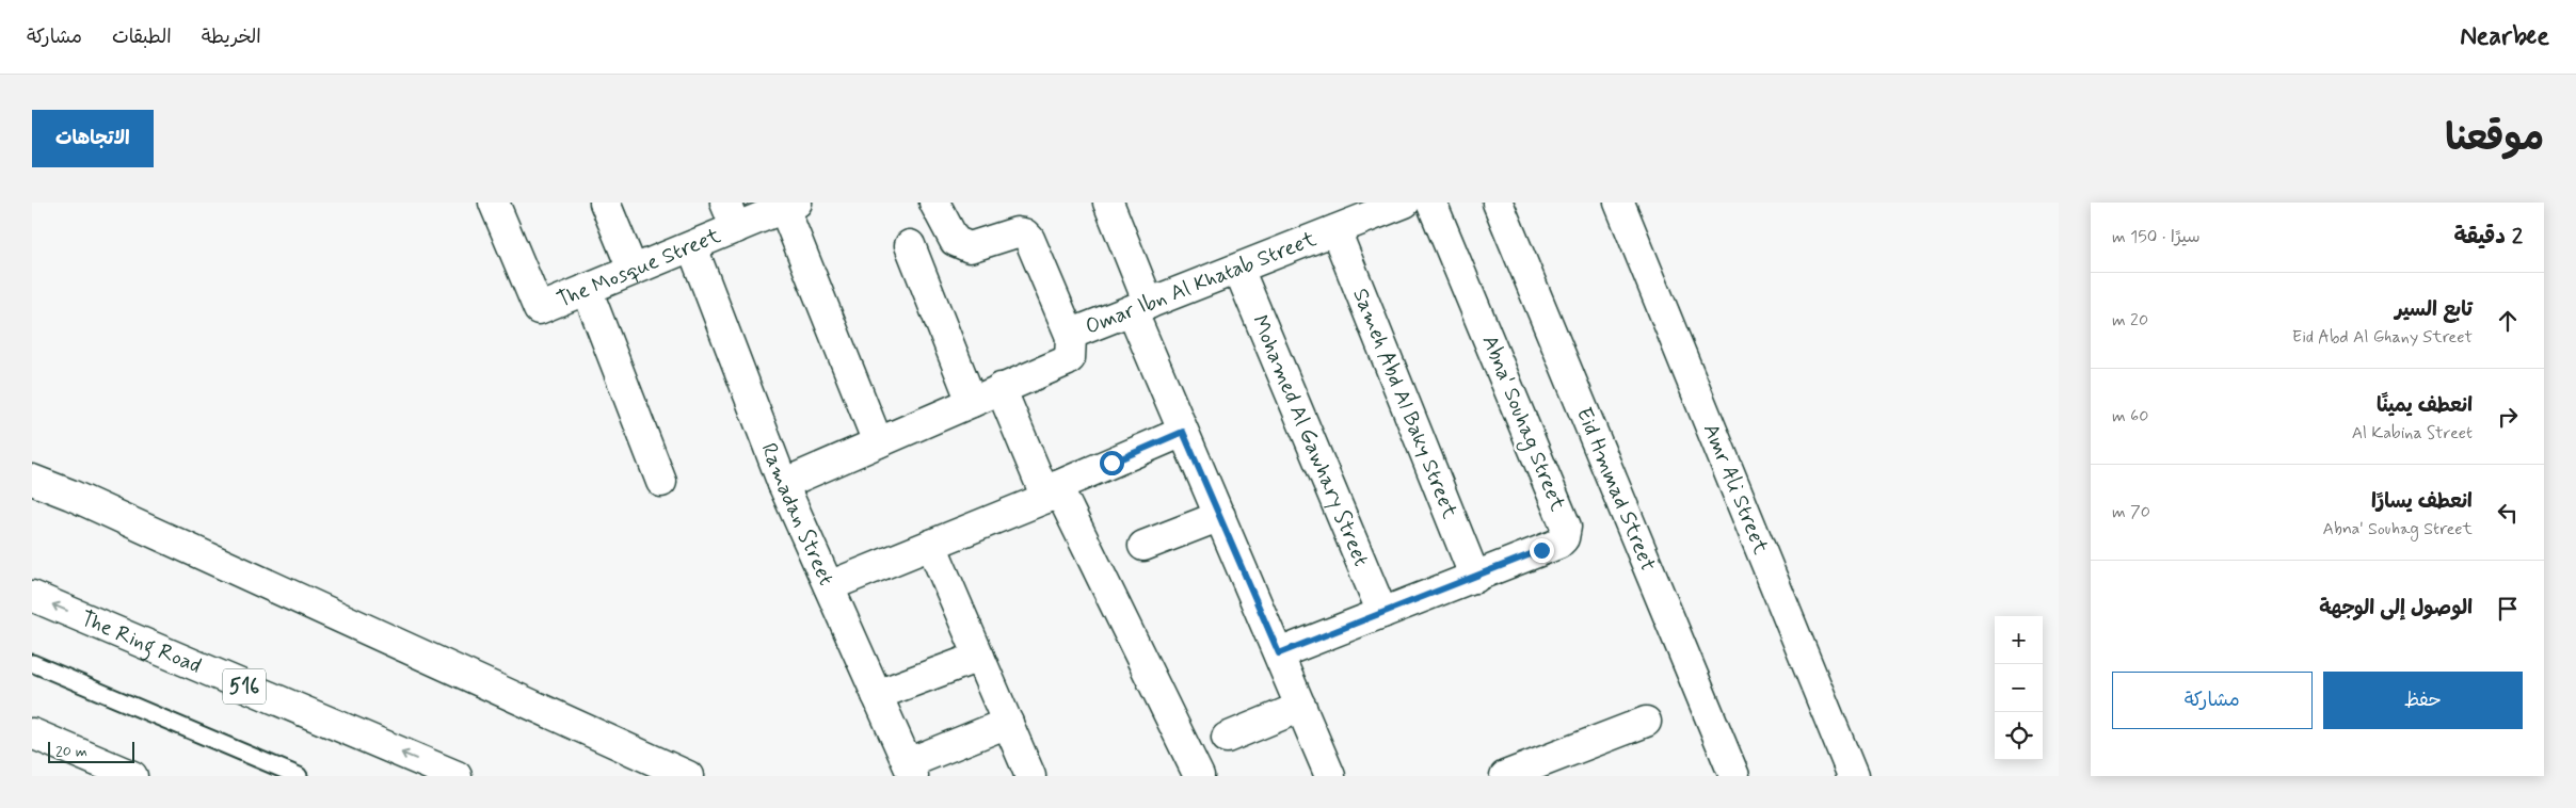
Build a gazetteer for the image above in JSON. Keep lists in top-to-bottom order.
{
  "streets": {
    "main road": [
      "The Mosque Street",
      "Omar Ibn Al Khatab Street",
      "Sameh Abd Al Baky Street",
      "Abna' Souhag Street",
      "Mohamed Al Gawhary Street",
      "Eid Hmmad Street",
      "Amr Ali Street",
      "Ramadan Street",
      "The Ring Road",
      "516"
    ]
  },
  "crossings": [
    ["The Mosque Street", "Ramadan Street"],
    ["Omar Ibn Al Khatab Street", "Sameh Abd Al Baky Street"],
    ["Omar Ibn Al Khatab Street", "Mohamed Al Gawhary Street"],
    ["Omar Ibn Al Khatab Street", "Ramadan Street"],
    ["Sameh Abd Al Baky Street", "Abna' Souhag Street"],
    ["Abna' Souhag Street", "Mohamed Al Gawhary Street"]
  ],
  "scale_bar": "20 m",
  "page": {
    "header": "Nearbee",
    "nav": ["الخريطة", "الطبقات", "مشاركة"],
    "title": "موقعنا",
    "buttons": [
      "الاتجاهات",
      ["حفظ", "مشاركة"]
    ],
    "heading": ["2 دقيقة", "سيرًا · 150 m"],
    "list": [
      ["تابع السير", "Eid Abd Al Ghany Street", "20 m"],
      ["انعطف يمينًا", "Al Kabina Street", "60 m"],
      ["انعطف يسارًا", "Abna' Souhag Street", "70 m"],
      "الوصول إلى الوجهة"
    ],
    "map_buttons": ["+", "−"],
    "scale": "20 m"
  }
}
